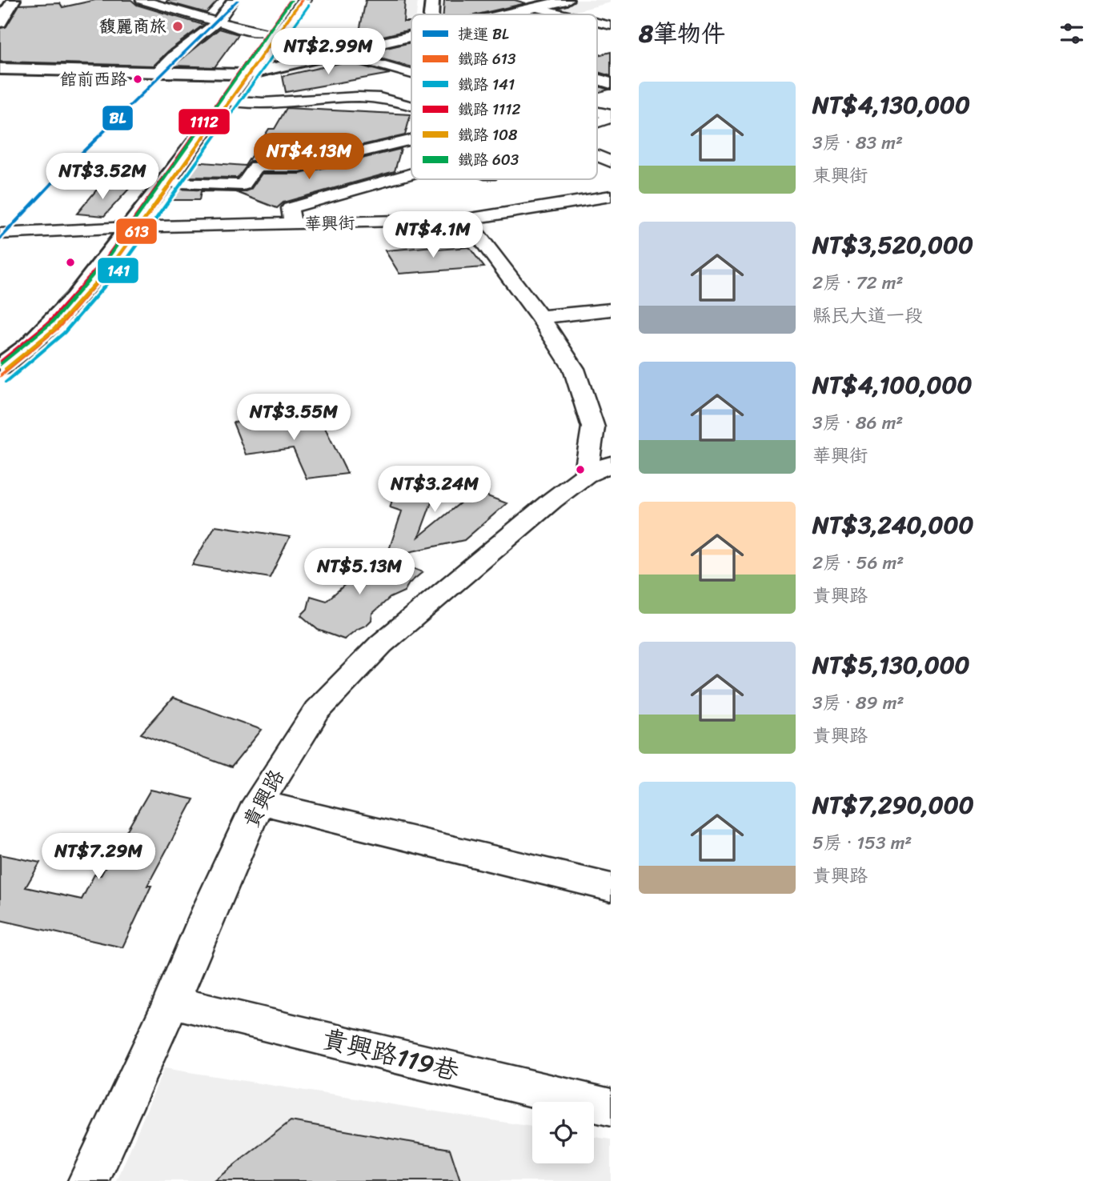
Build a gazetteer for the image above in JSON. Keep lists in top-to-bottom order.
{
  "streets": {
    "street": ["華興街", "貴興路", "貴興路119巷"]
  },
  "crossings": [
    ["貴興路", "貴興路119巷"]
  ],
  "places": ["馥麗商旅", "館前西路"],
  "lines": [
    "metro line BL",
    "rail line 613",
    "rail line 1112",
    "rail line 603",
    "rail line 141",
    "rail line 108"
  ],
  "legend": [
    "捷運 BL",
    "鐵路 613",
    "鐵路 141",
    "鐵路 1112",
    "鐵路 108",
    "鐵路 603"
  ],
  "page": {
    "heading": "8筆物件",
    "price": [
      "NT$2.99M",
      "NT$4.13M",
      "NT$3.52M",
      "NT$4.1M",
      "NT$3.55M",
      "NT$3.24M",
      "NT$5.13M",
      "NT$7.29M"
    ],
    "list": [
      {
        "name": "NT$4,130,000",
        "note": "3房 · 83 m² · 東興街"
      },
      {
        "name": "NT$3,520,000",
        "note": "2房 · 72 m² · 縣民大道一段"
      },
      {
        "name": "NT$4,100,000",
        "note": "3房 · 86 m² · 華興街"
      },
      {
        "name": "NT$3,240,000",
        "note": "2房 · 56 m² · 貴興路"
      },
      {
        "name": "NT$5,130,000",
        "note": "3房 · 89 m² · 貴興路"
      },
      {
        "name": "NT$7,290,000",
        "note": "5房 · 153 m² · 貴興路"
      }
    ]
  }
}
